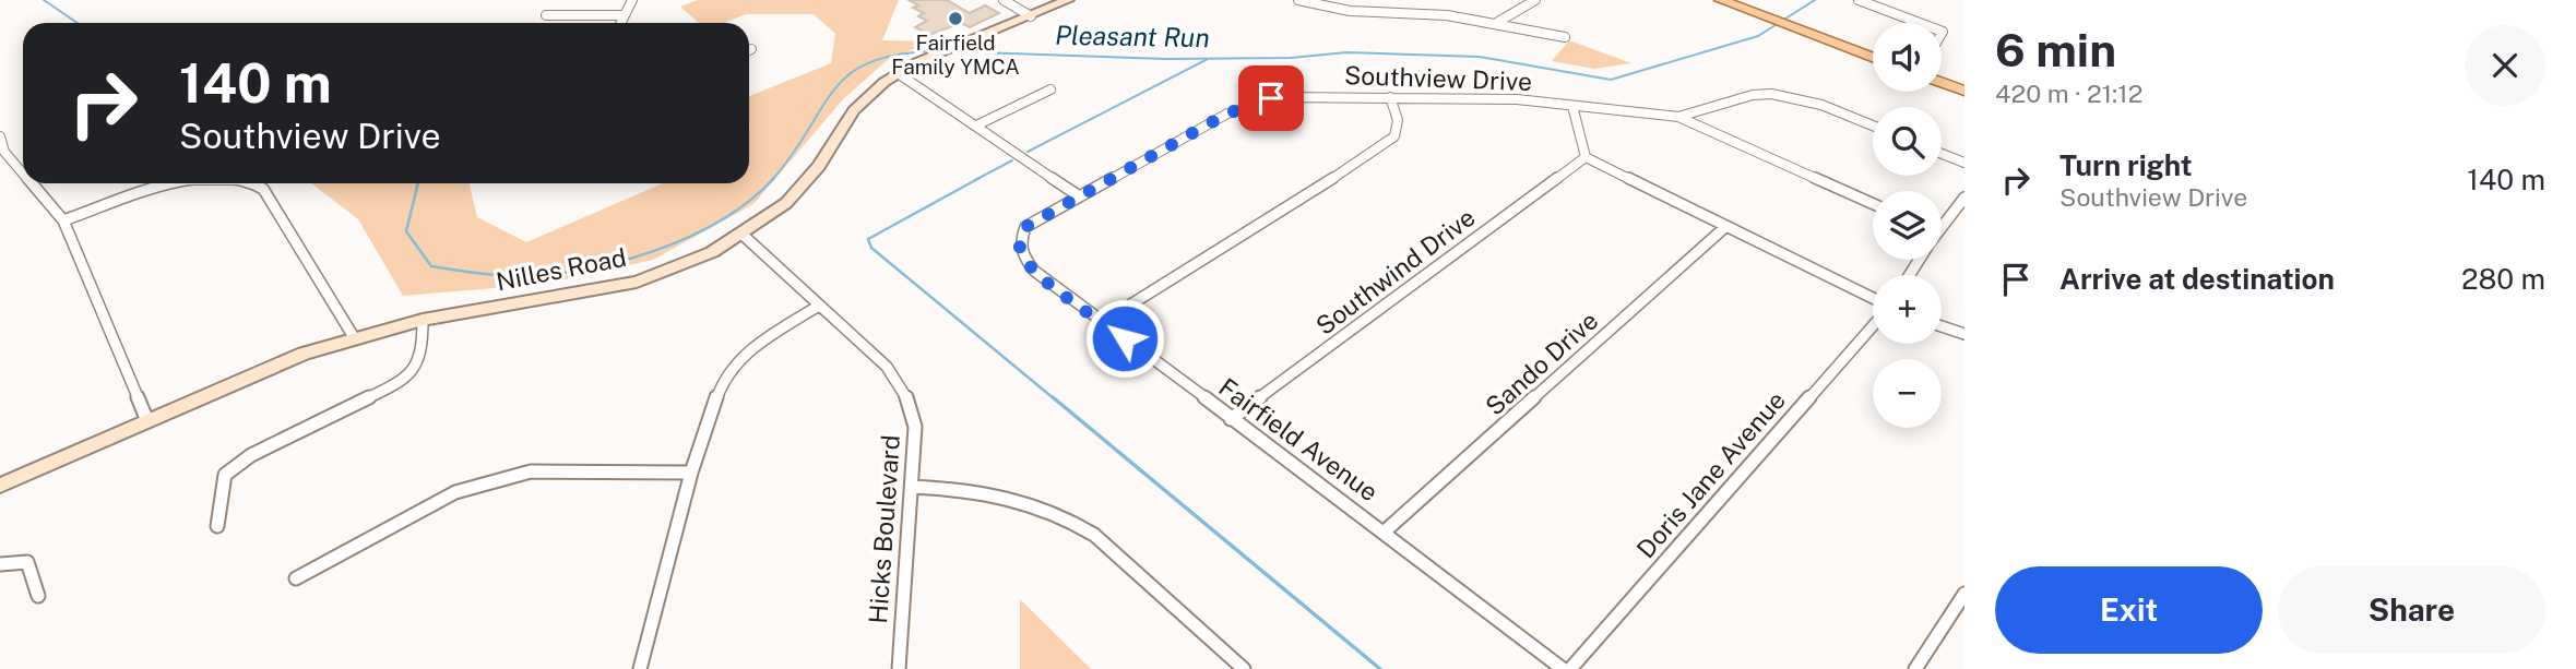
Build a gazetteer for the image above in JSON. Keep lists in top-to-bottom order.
{
  "streets": {
    "street": [
      "Southview Drive",
      "Nilles Road",
      "Southwind Drive",
      "Sando Drive",
      "Fairfield Avenue",
      "Doris Jane Avenue",
      "Hicks Boulevard"
    ]
  },
  "crossings": [
    ["Southview Drive", "Fairfield Avenue"],
    ["Nilles Road", "Hicks Boulevard"],
    ["Southwind Drive", "Fairfield Avenue"],
    ["Sando Drive", "Fairfield Avenue"]
  ],
  "water": ["Pleasant Run"],
  "places": ["Fairfield Family YMCA"],
  "page": {
    "heading": ["6 min", "420 m · 21:12"],
    "map_buttons": ["+", "−"],
    "turn": ["140 m", "Southview Drive"],
    "list": [
      {
        "name": "Turn right",
        "note": "Southview Drive",
        "value": "140 m"
      },
      {
        "name": "Arrive at destination",
        "value": "280 m"
      }
    ],
    "buttons": ["Exit", "Share"]
  }
}
